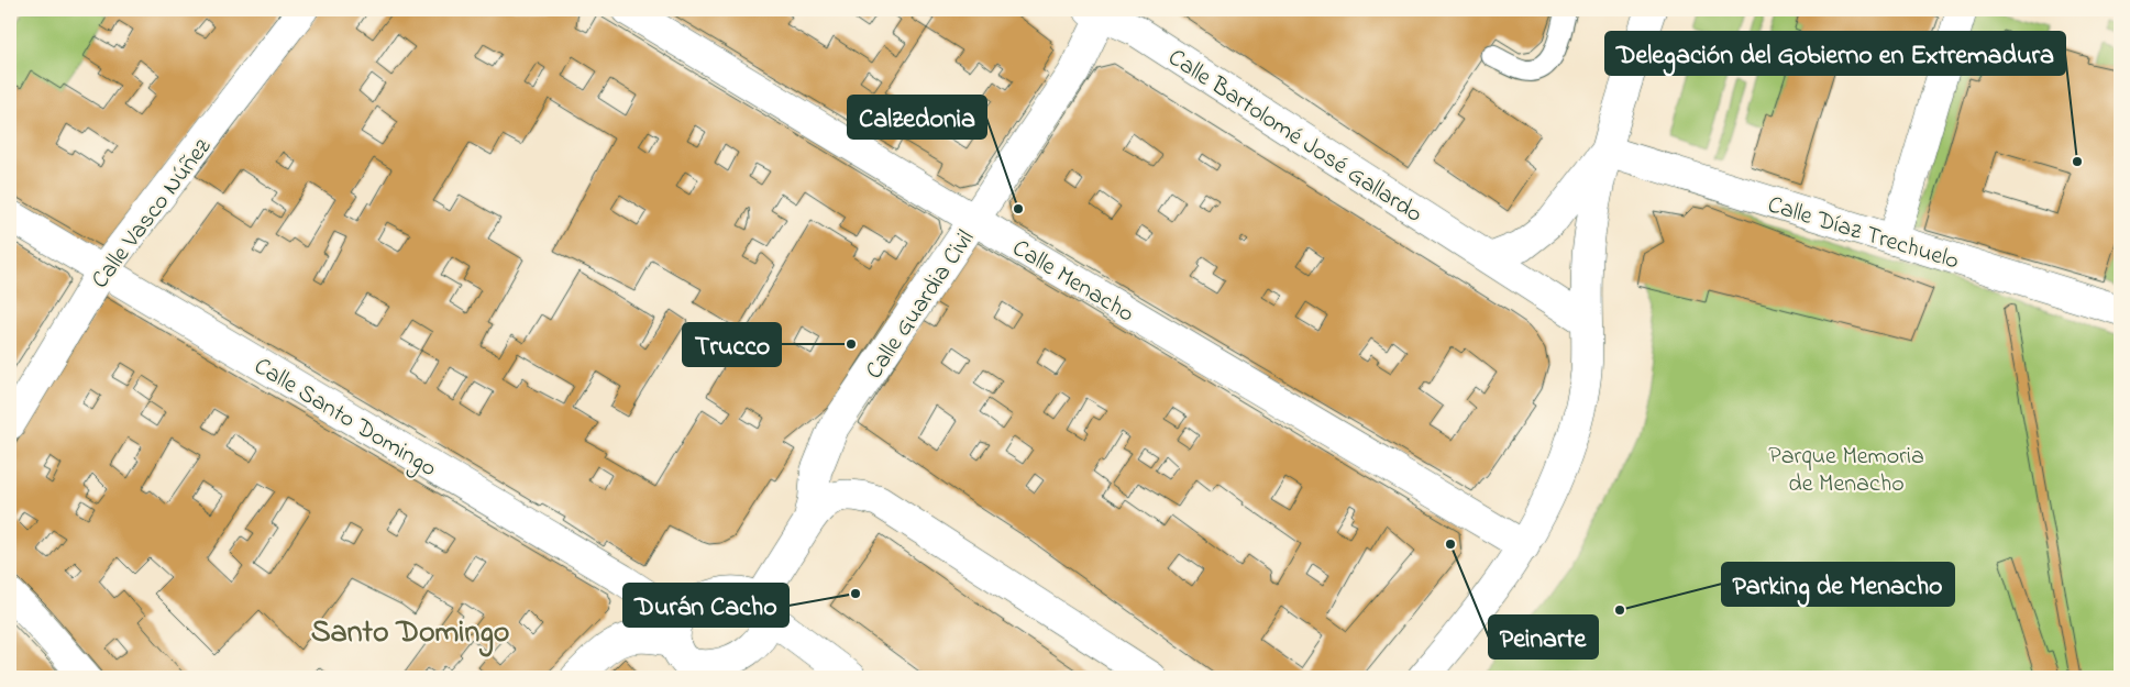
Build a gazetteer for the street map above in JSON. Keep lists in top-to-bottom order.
{
  "streets": {
    "street": [
      "Calle Bartolomé José Gallardo",
      "Calle Vasco Núñez",
      "Calle Díaz Trechuelo",
      "Calle Menacho",
      "Calle Guardia Civil",
      "Calle Santo Domingo"
    ]
  },
  "crossings": [
    ["Calle Bartolomé José Gallardo", "Calle Guardia Civil"],
    ["Calle Vasco Núñez", "Calle Santo Domingo"],
    ["Calle Menacho", "Calle Guardia Civil"],
    ["Calle Guardia Civil", "Calle Santo Domingo"]
  ],
  "districts": ["Santo Domingo"],
  "parks": ["Parque Memoria de Menacho"],
  "places": [
    "Delegación del Gobierno en Extremadura",
    "Calzedonia",
    "Trucco",
    "Peinarte",
    "Durán Cacho",
    "Parking de Menacho"
  ]
}
